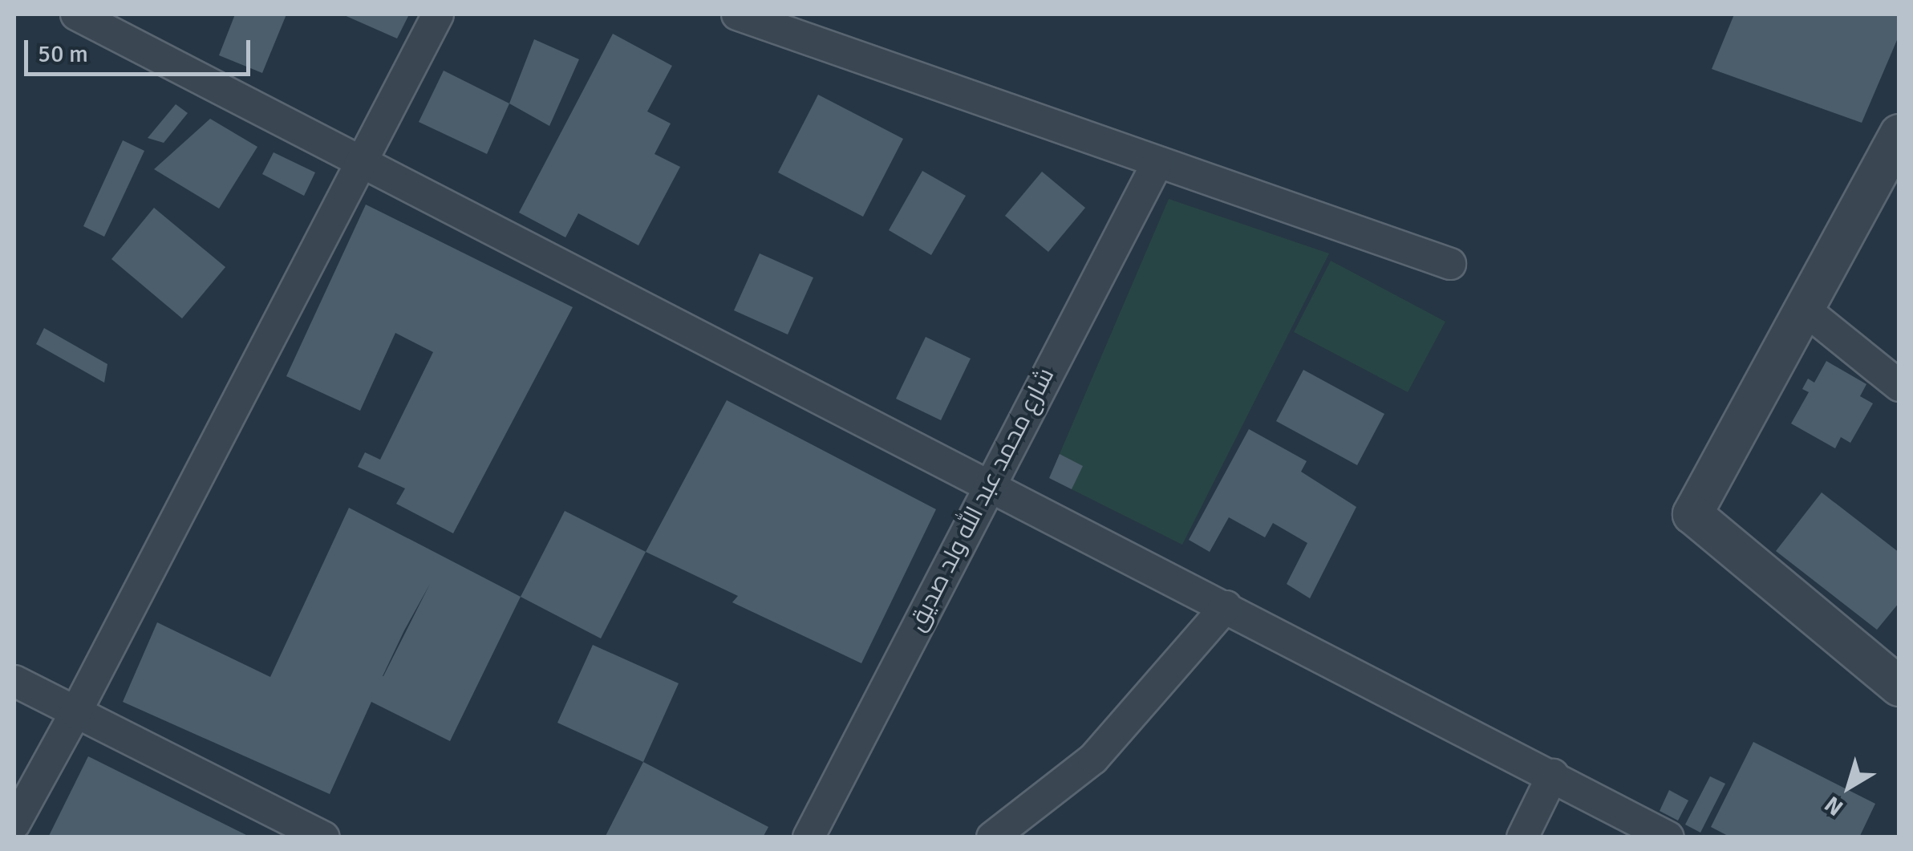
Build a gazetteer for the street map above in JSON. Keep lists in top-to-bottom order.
{
  "streets": {
    "street": ["شارع محمد عبد الله ولد صديق"]
  },
  "scale_bar": "50 m",
  "north": "bottom left"
}
